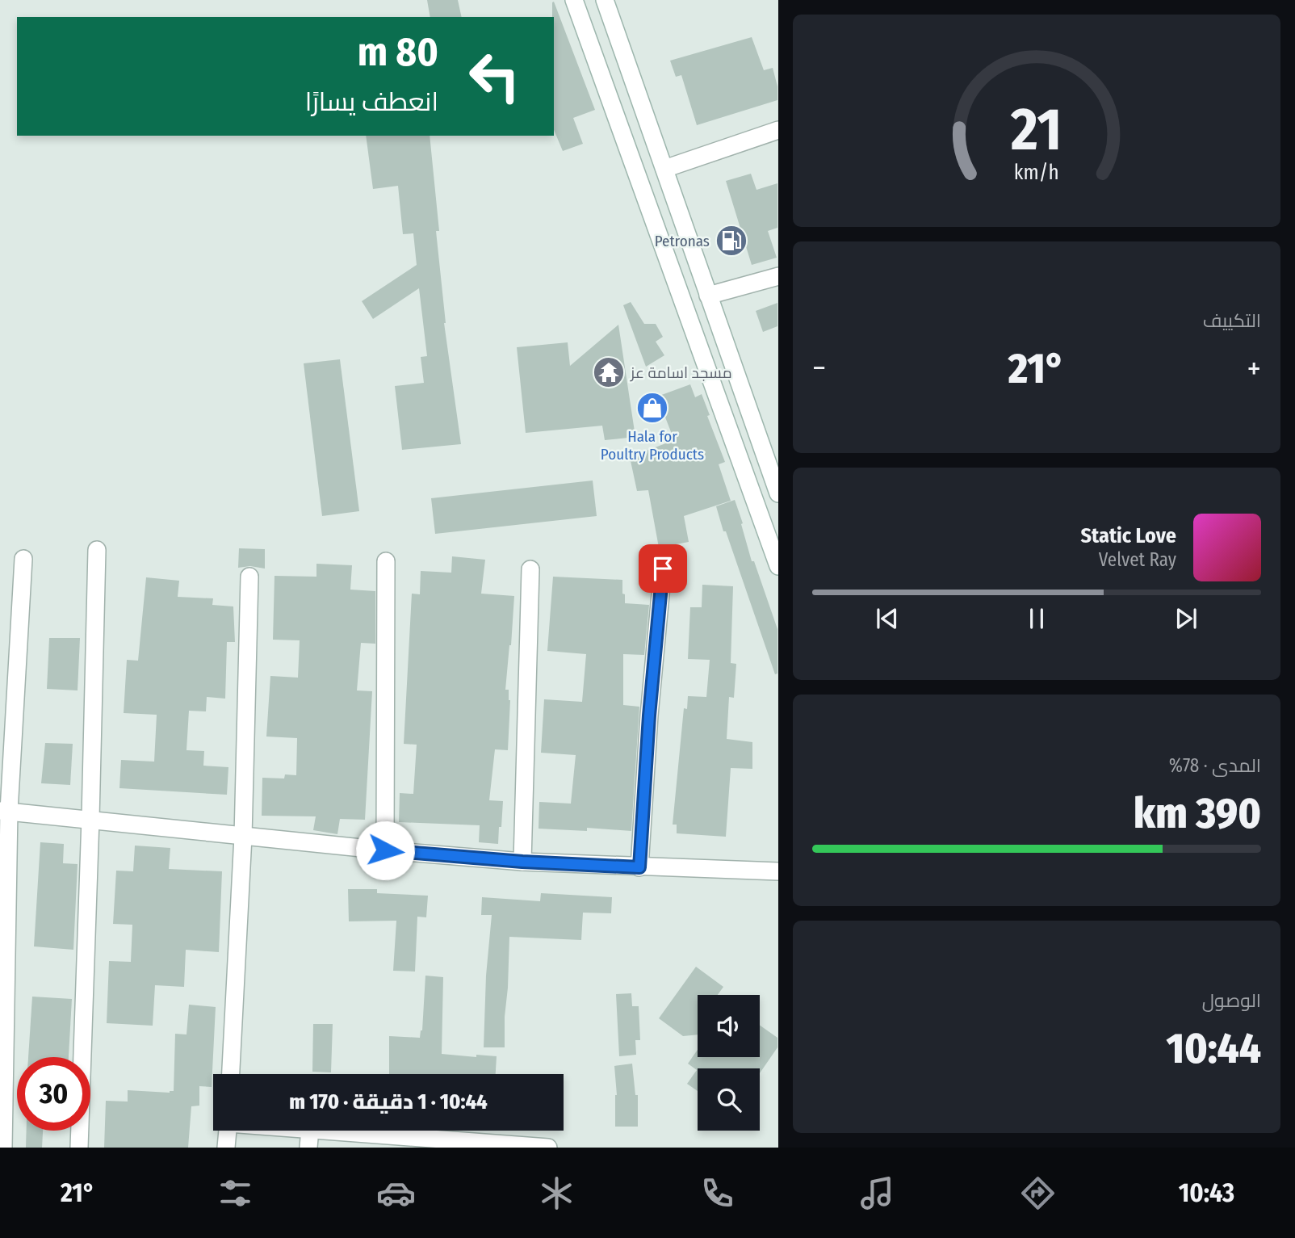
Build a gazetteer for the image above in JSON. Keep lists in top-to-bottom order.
{
  "places": {
    "fuel station": ["Petronas"],
    "temple": ["مسجد اسامة عز"],
    "shop": ["Hala for Poultry Products"]
  },
  "page": {
    "turn": ["80 m", "انعطف يسارًا"],
    "tile": [
      "التكييف",
      ["المدى · 78%", "390 km"],
      ["الوصول", "10:44"]
    ],
    "heat": ["−", "21°", "+"],
    "song": ["Static Love", "Velvet Ray"],
    "limit": "30",
    "trip": "10:44 · 1 دقيقة · 170 m",
    "tabs": ["10:43", "21°"],
    "gauge": ["21", "km/h"]
  }
}
